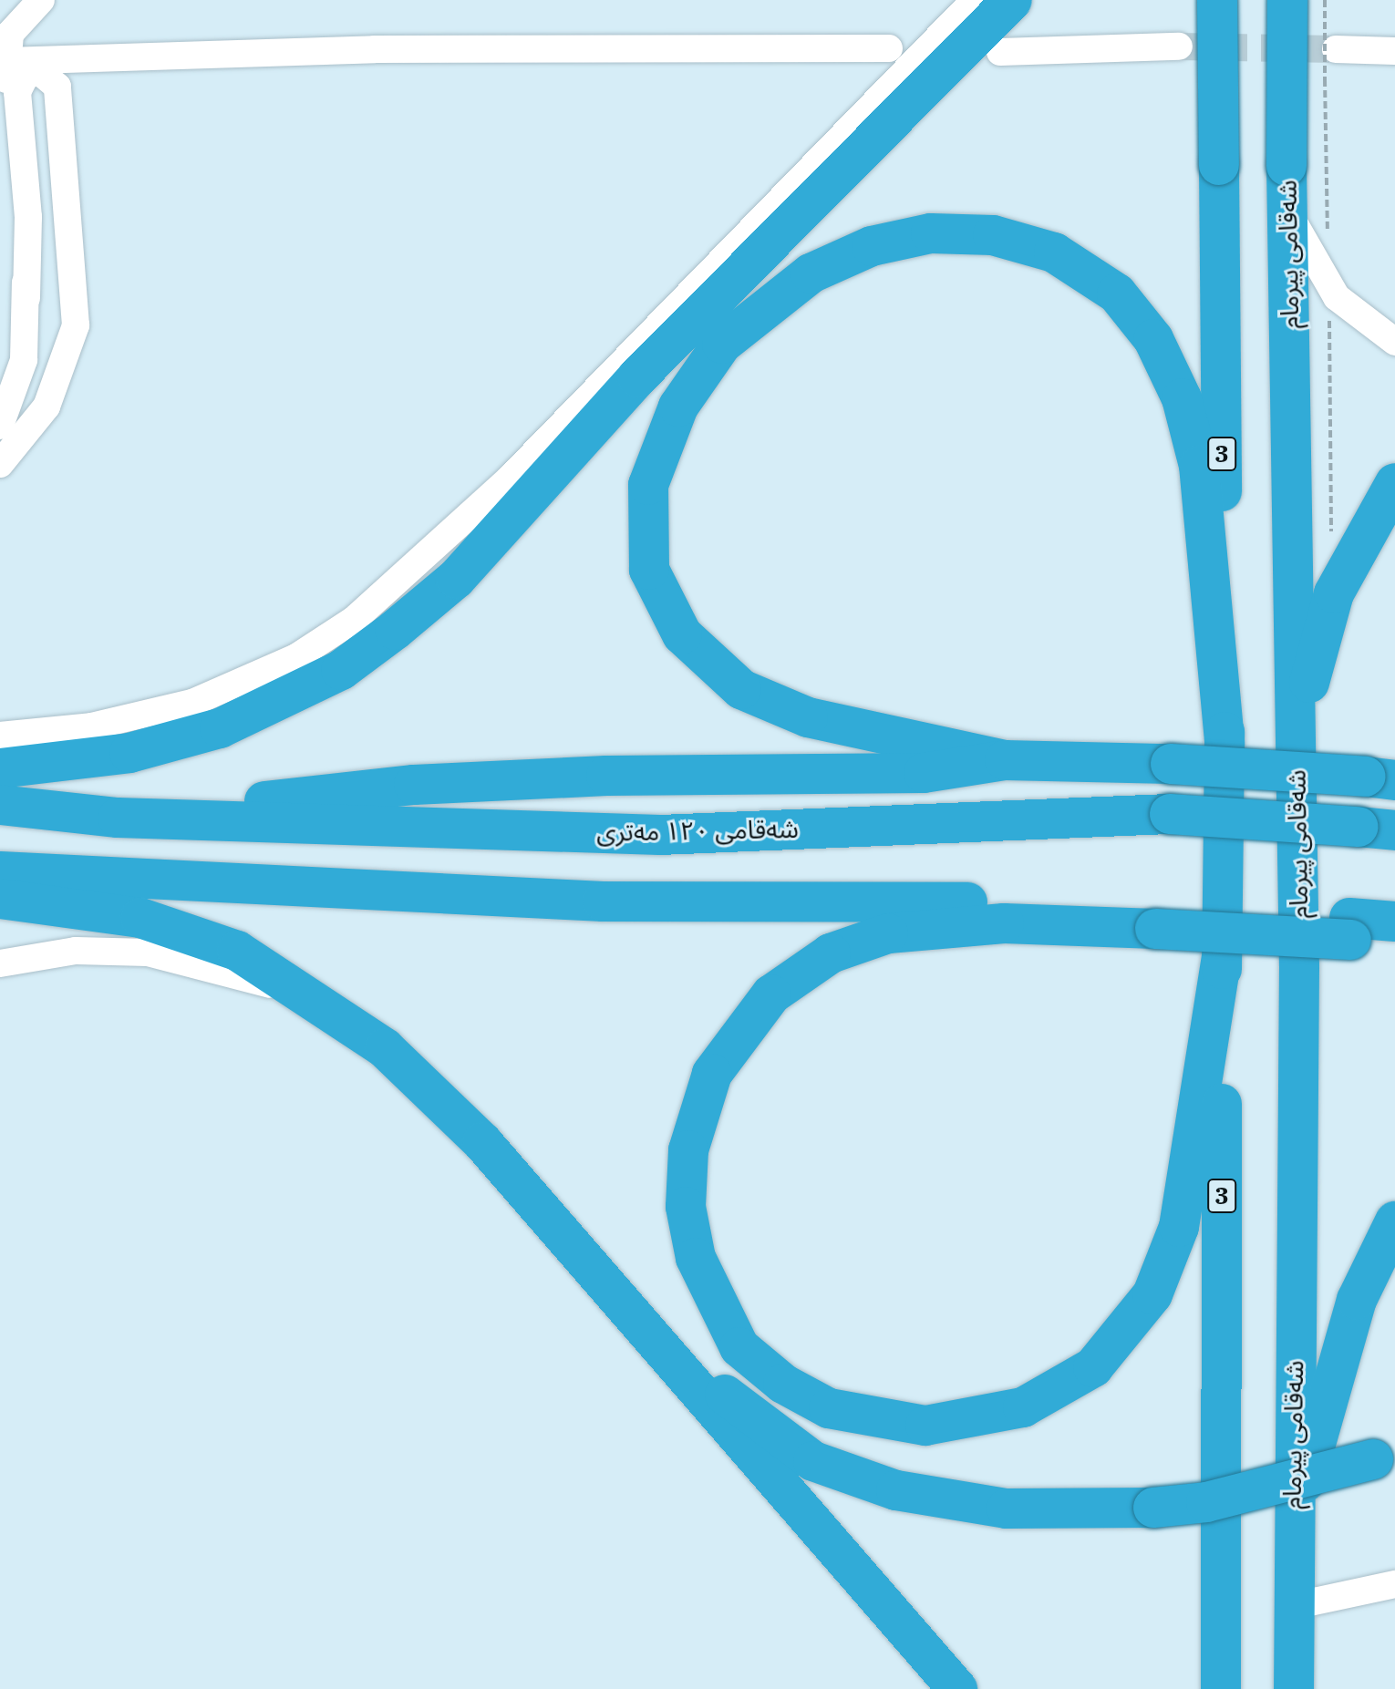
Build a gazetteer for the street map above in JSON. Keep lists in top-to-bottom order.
{
  "streets": {
    "highway": ["شەقامی پیرمام", "3", "شەقامی ١٢٠ مەتری"]
  }
}
